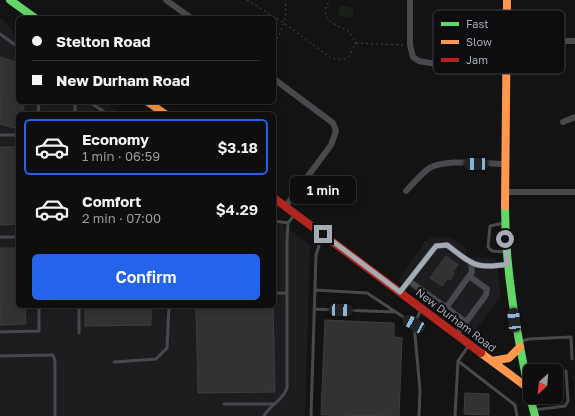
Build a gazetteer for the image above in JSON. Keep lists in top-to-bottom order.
{
  "streets": {
    "main road": ["New Durham Road"]
  },
  "legend": ["Fast", "Slow", "Jam"],
  "north": "bottom left",
  "page": {
    "banner": ["Stelton Road", "New Durham Road"],
    "list": [
      {
        "name": "Economy",
        "note": "1 min · 06:59",
        "value": "$3.18"
      },
      {
        "name": "Comfort",
        "note": "2 min · 07:00",
        "value": "$4.29"
      }
    ],
    "bubble": "1 min",
    "buttons": "Confirm"
  }
}
